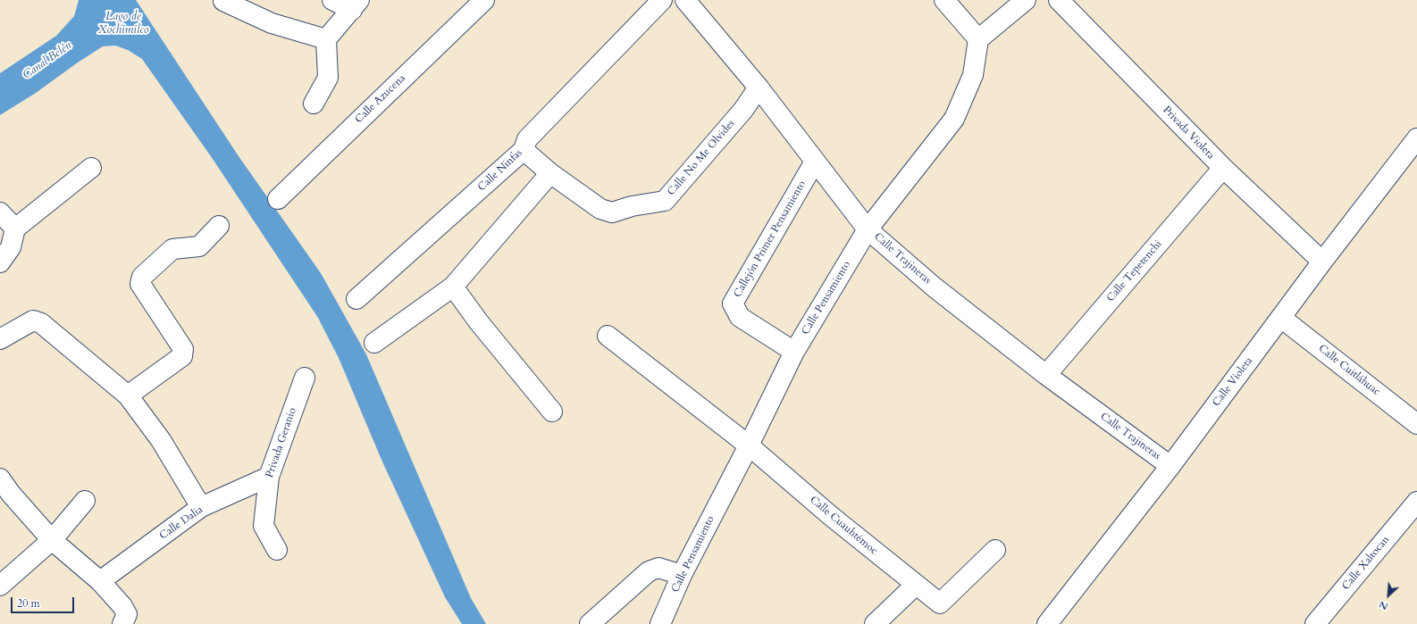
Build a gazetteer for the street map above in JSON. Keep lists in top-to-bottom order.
{
  "streets": {
    "street": [
      "Calle Azucena",
      "Privada Violeta",
      "Calle No Me Olvides",
      "Calle Ninfas",
      "Callejón Primer Pensamiento",
      "Calle Trajineras",
      "Calle Tepetenchi",
      "Calle Pensamiento",
      "Calle Cuitláhuac",
      "Calle Violeta",
      "Privada Geranio",
      "Calle Dalia",
      "Calle Cuauhtémoc",
      "Calle Xaltocan"
    ]
  },
  "crossings": [
    ["Privada Violeta", "Calle Tepetenchi"],
    ["Privada Violeta", "Calle Violeta"],
    ["Calle No Me Olvides", "Calle Ninfas"],
    ["Calle No Me Olvides", "Calle Trajineras"],
    ["Callejón Primer Pensamiento", "Calle Trajineras"],
    ["Callejón Primer Pensamiento", "Calle Pensamiento"],
    ["Calle Trajineras", "Calle Tepetenchi"],
    ["Calle Trajineras", "Calle Pensamiento"],
    ["Calle Trajineras", "Calle Violeta"],
    ["Calle Pensamiento", "Calle Cuauhtémoc"],
    ["Calle Cuitláhuac", "Calle Violeta"],
    ["Privada Geranio", "Calle Dalia"]
  ],
  "water": ["Lago de Xochimilco", "Canal Belén"],
  "scale_bar": "20 m",
  "north": "bottom left"
}
